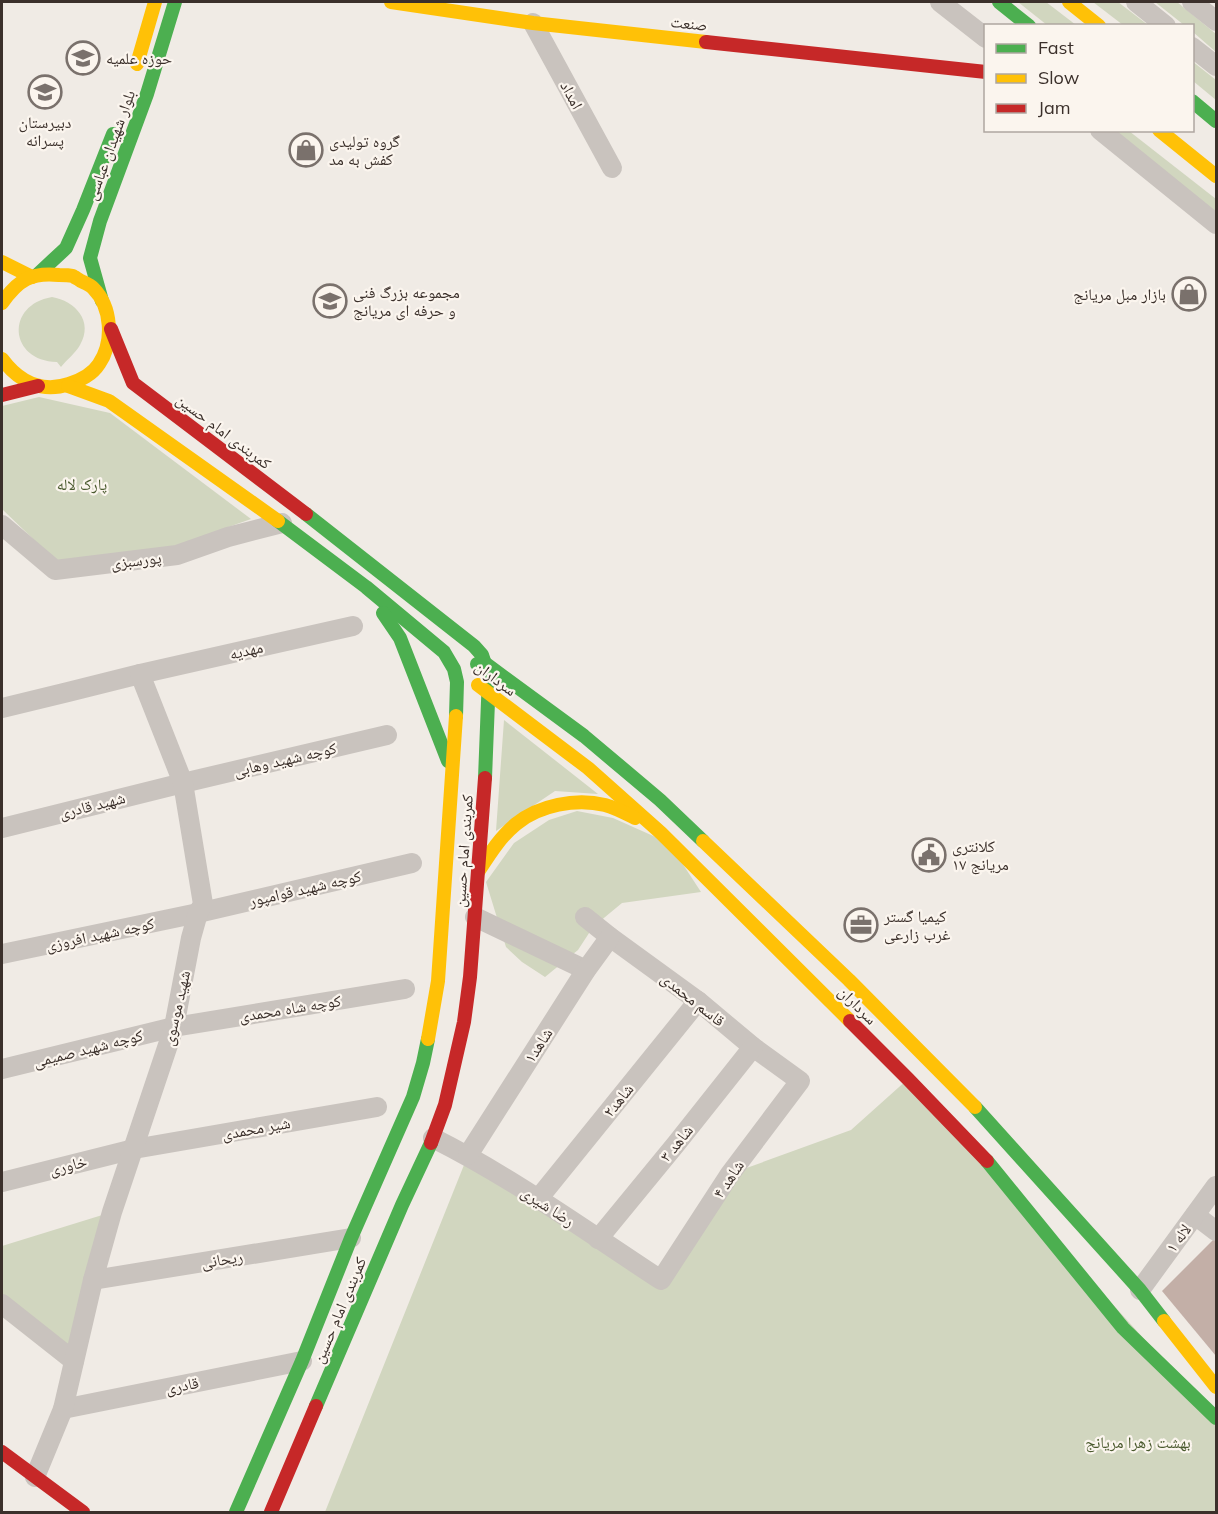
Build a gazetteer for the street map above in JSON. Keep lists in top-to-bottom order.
{
  "streets": {
    "main road": [
      "صنعت",
      "بلوار شهیدان عباسی",
      "کمربندی امام حسین",
      "سرداران"
    ],
    "street": [
      "امداد",
      "پورسبزی",
      "مهدیه",
      "کوچه شهید وهابی",
      "شهید قادری",
      "کوچه شهید قوامپور",
      "کوچه شهید افروزی",
      "قاسم محمدی",
      "شهید موسوی",
      "کوچه شاه محمدی",
      "شاهد۱",
      "کوچه شهید صمیمی",
      "شاهد۲",
      "شیر محمدی",
      "شاهد ۳",
      "خاوری",
      "شاهد ۴",
      "رضا شیری",
      "لاله ۱",
      "ریحانی",
      "قادری"
    ]
  },
  "crossings": [
    ["صنعت", "امداد"],
    ["بلوار شهیدان عباسی", "کمربندی امام حسین"],
    ["کمربندی امام حسین", "سرداران"],
    ["کمربندی امام حسین", "رضا شیری"],
    ["کمربندی امام حسین", "ریحانی"],
    ["کمربندی امام حسین", "قادری"],
    ["مهدیه", "شهید موسوی"],
    ["سرداران", "لاله ۱"],
    ["کوچه شهید وهابی", "شهید قادری"],
    ["کوچه شهید وهابی", "شهید موسوی"],
    ["شهید قادری", "شهید موسوی"],
    ["کوچه شهید قوامپور", "کوچه شهید افروزی"],
    ["کوچه شهید قوامپور", "شهید موسوی"],
    ["کوچه شهید افروزی", "شهید موسوی"],
    ["قاسم محمدی", "شاهد۱"],
    ["قاسم محمدی", "شاهد۲"],
    ["قاسم محمدی", "شاهد ۳"],
    ["قاسم محمدی", "شاهد ۴"],
    ["شهید موسوی", "کوچه شاه محمدی"],
    ["شهید موسوی", "کوچه شهید صمیمی"],
    ["شهید موسوی", "شیر محمدی"],
    ["شهید موسوی", "خاوری"],
    ["شهید موسوی", "ریحانی"],
    ["شهید موسوی", "قادری"],
    ["کوچه شاه محمدی", "کوچه شهید صمیمی"],
    ["شاهد۱", "رضا شیری"],
    ["شاهد۲", "رضا شیری"],
    ["شیر محمدی", "خاوری"],
    ["شاهد ۳", "رضا شیری"],
    ["شاهد ۴", "رضا شیری"]
  ],
  "parks": ["پارک لاله", "بهشت زهرا مریانج"],
  "places": {
    "school or university": ["حوزه علمیه", "دبیرستان پسرانه", "مجموعه بزرگ فنی و حرفه ای مریانج"],
    "shop": ["گروه تولیدی کفش به مد", "بازار مبل مریانج"],
    "public building": ["کلانتری ۱۷ مریانج"],
    "office": ["کیمیا گستر غرب زارعی"]
  },
  "legend": ["Fast", "Slow", "Jam"]
}
